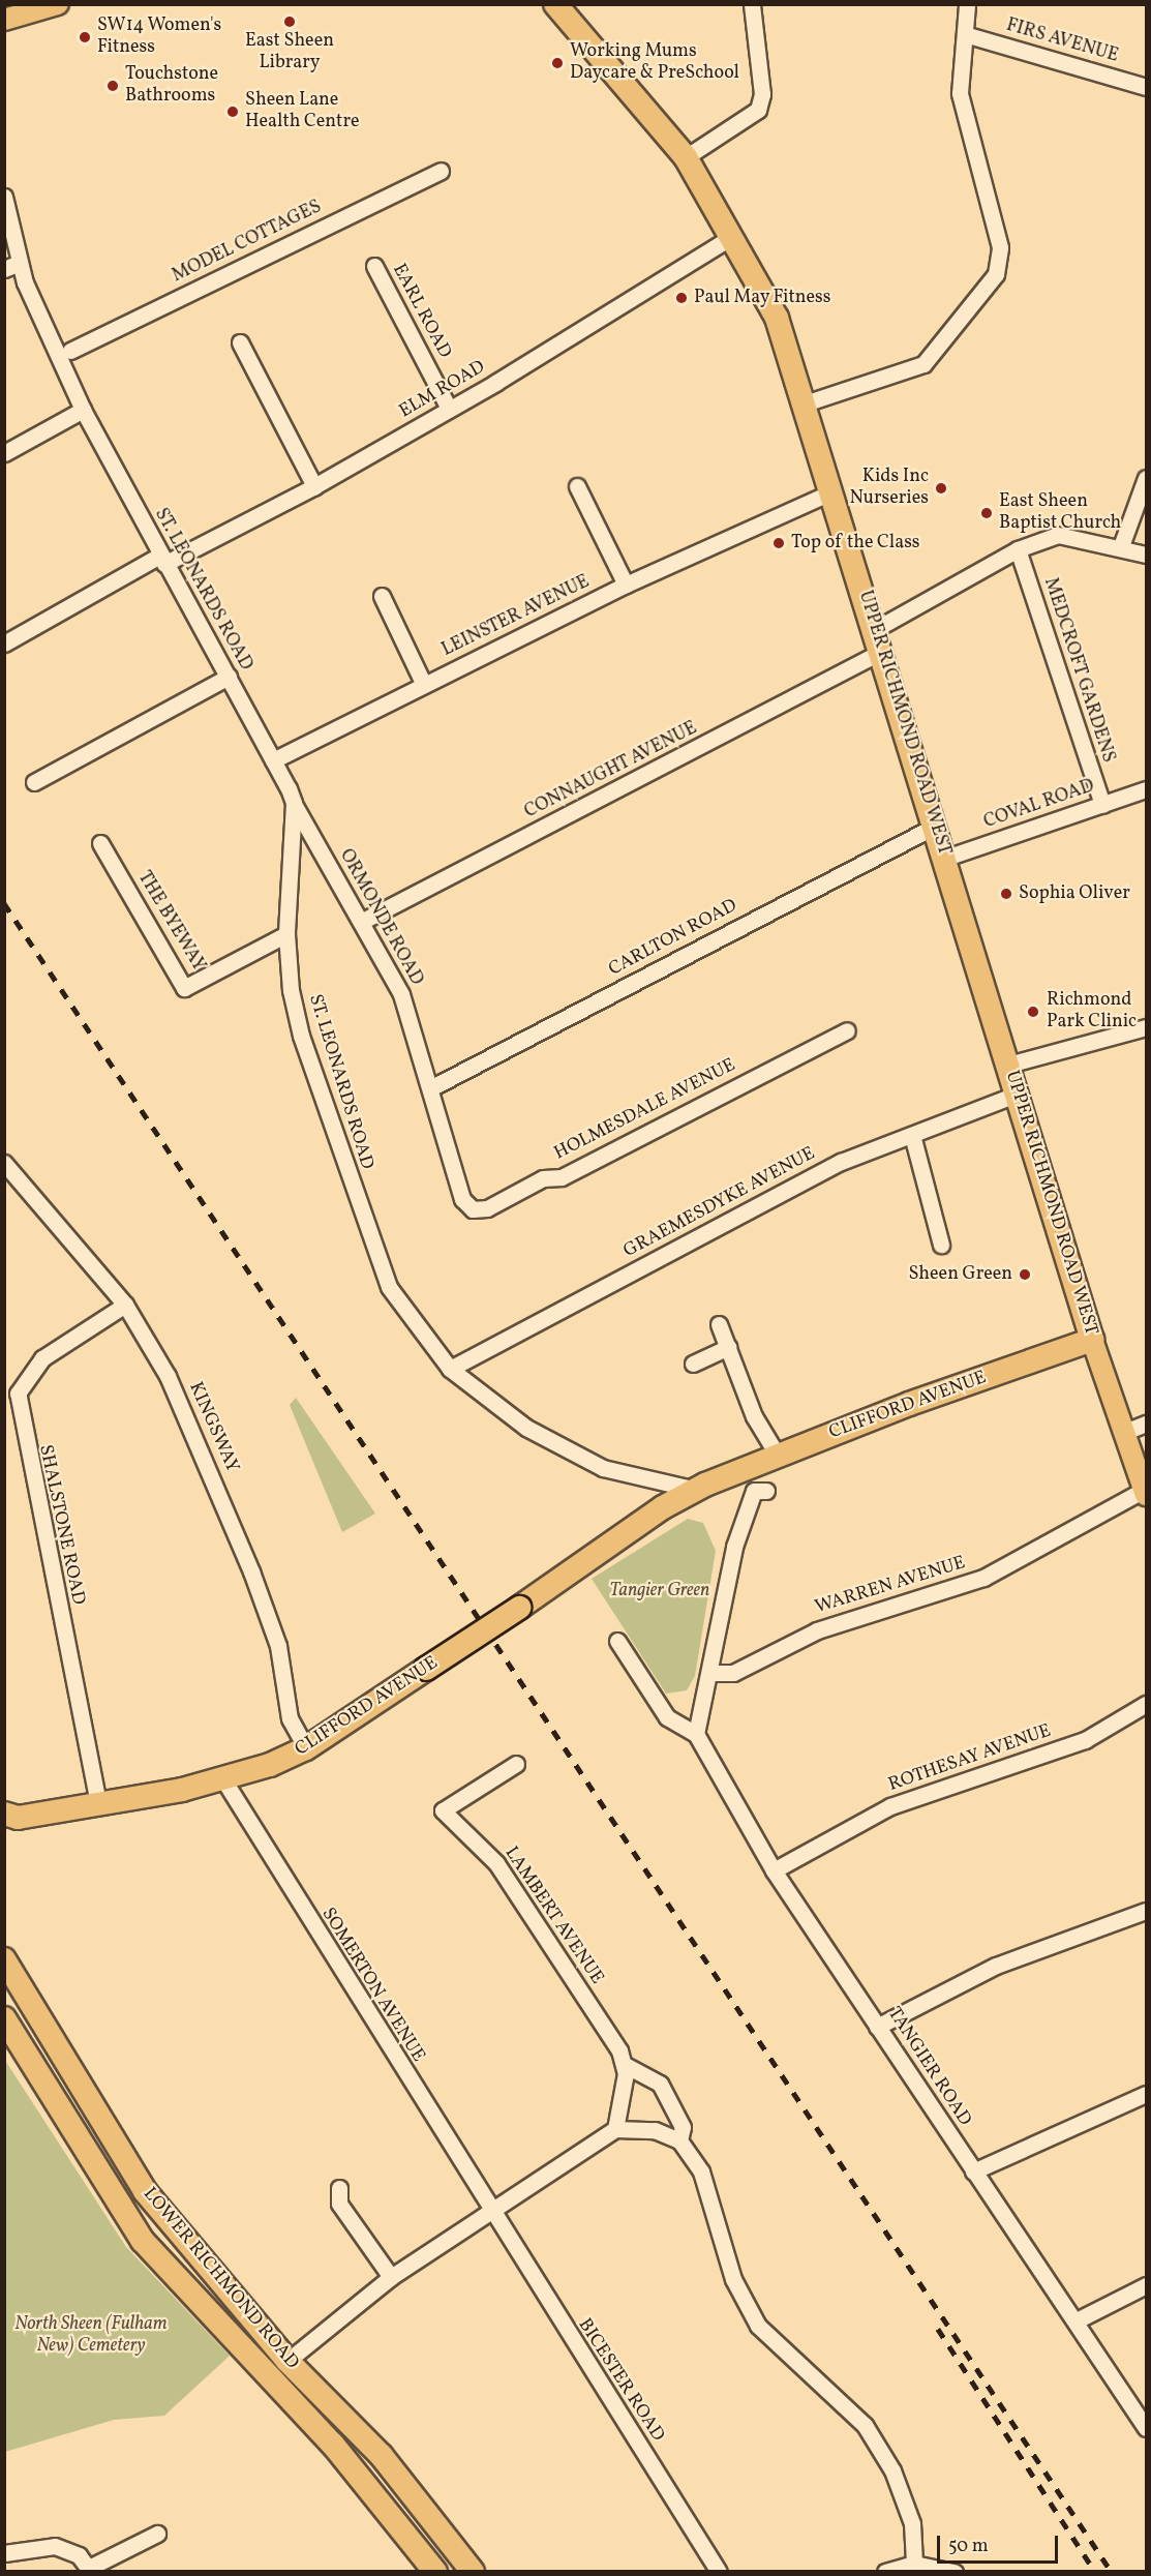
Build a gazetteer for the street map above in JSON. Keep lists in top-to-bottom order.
{
  "streets": {
    "highway": ["UPPER RICHMOND ROAD WEST", "CLIFFORD AVENUE", "LOWER RICHMOND ROAD"],
    "street": [
      "FIRS AVENUE",
      "MODEL COTTAGES",
      "EARL ROAD",
      "ELM ROAD",
      "ST. LEONARDS ROAD",
      "LEINSTER AVENUE",
      "MEDCROFT GARDENS",
      "CONNAUGHT AVENUE",
      "COVAL ROAD",
      "ORMONDE ROAD",
      "THE BYEWAY",
      "CARLTON ROAD",
      "HOLMESDALE AVENUE",
      "GRAEMESDYKE AVENUE",
      "KINGSWAY",
      "SHALSTONE ROAD",
      "WARREN AVENUE",
      "ROTHESAY AVENUE",
      "LAMBERT AVENUE",
      "SOMERTON AVENUE",
      "TANGIER ROAD",
      "BICESTER ROAD"
    ]
  },
  "crossings": [
    ["EARL ROAD", "ELM ROAD"],
    ["ELM ROAD", "ST. LEONARDS ROAD"],
    ["ELM ROAD", "UPPER RICHMOND ROAD WEST"],
    ["ST. LEONARDS ROAD", "LEINSTER AVENUE"],
    ["ST. LEONARDS ROAD", "ORMONDE ROAD"],
    ["ST. LEONARDS ROAD", "THE BYEWAY"],
    ["ST. LEONARDS ROAD", "GRAEMESDYKE AVENUE"],
    ["ST. LEONARDS ROAD", "CLIFFORD AVENUE"],
    ["LEINSTER AVENUE", "UPPER RICHMOND ROAD WEST"],
    ["MEDCROFT GARDENS", "COVAL ROAD"],
    ["UPPER RICHMOND ROAD WEST", "CONNAUGHT AVENUE"],
    ["UPPER RICHMOND ROAD WEST", "COVAL ROAD"],
    ["UPPER RICHMOND ROAD WEST", "CARLTON ROAD"],
    ["UPPER RICHMOND ROAD WEST", "GRAEMESDYKE AVENUE"],
    ["UPPER RICHMOND ROAD WEST", "CLIFFORD AVENUE"],
    ["UPPER RICHMOND ROAD WEST", "WARREN AVENUE"],
    ["CONNAUGHT AVENUE", "ORMONDE ROAD"],
    ["ORMONDE ROAD", "CARLTON ROAD"],
    ["ORMONDE ROAD", "HOLMESDALE AVENUE"],
    ["CLIFFORD AVENUE", "KINGSWAY"],
    ["CLIFFORD AVENUE", "SHALSTONE ROAD"],
    ["CLIFFORD AVENUE", "SOMERTON AVENUE"],
    ["KINGSWAY", "SHALSTONE ROAD"],
    ["ROTHESAY AVENUE", "TANGIER ROAD"],
    ["SOMERTON AVENUE", "BICESTER ROAD"]
  ],
  "parks": ["Tangier Green", "North Sheen (Fulham New) Cemetery"],
  "places": [
    "East Sheen Library",
    "SW14 Women's Fitness",
    "Working Mums Daycare & PreSchool",
    "Touchstone Bathrooms",
    "Sheen Lane Health Centre",
    "Paul May Fitness",
    "Kids Inc Nurseries",
    "East Sheen Baptist Church",
    "Top of the Class",
    "Sophia Oliver",
    "Richmond Park Clinic",
    "Sheen Green"
  ],
  "scale_bar": "50 m"
}
